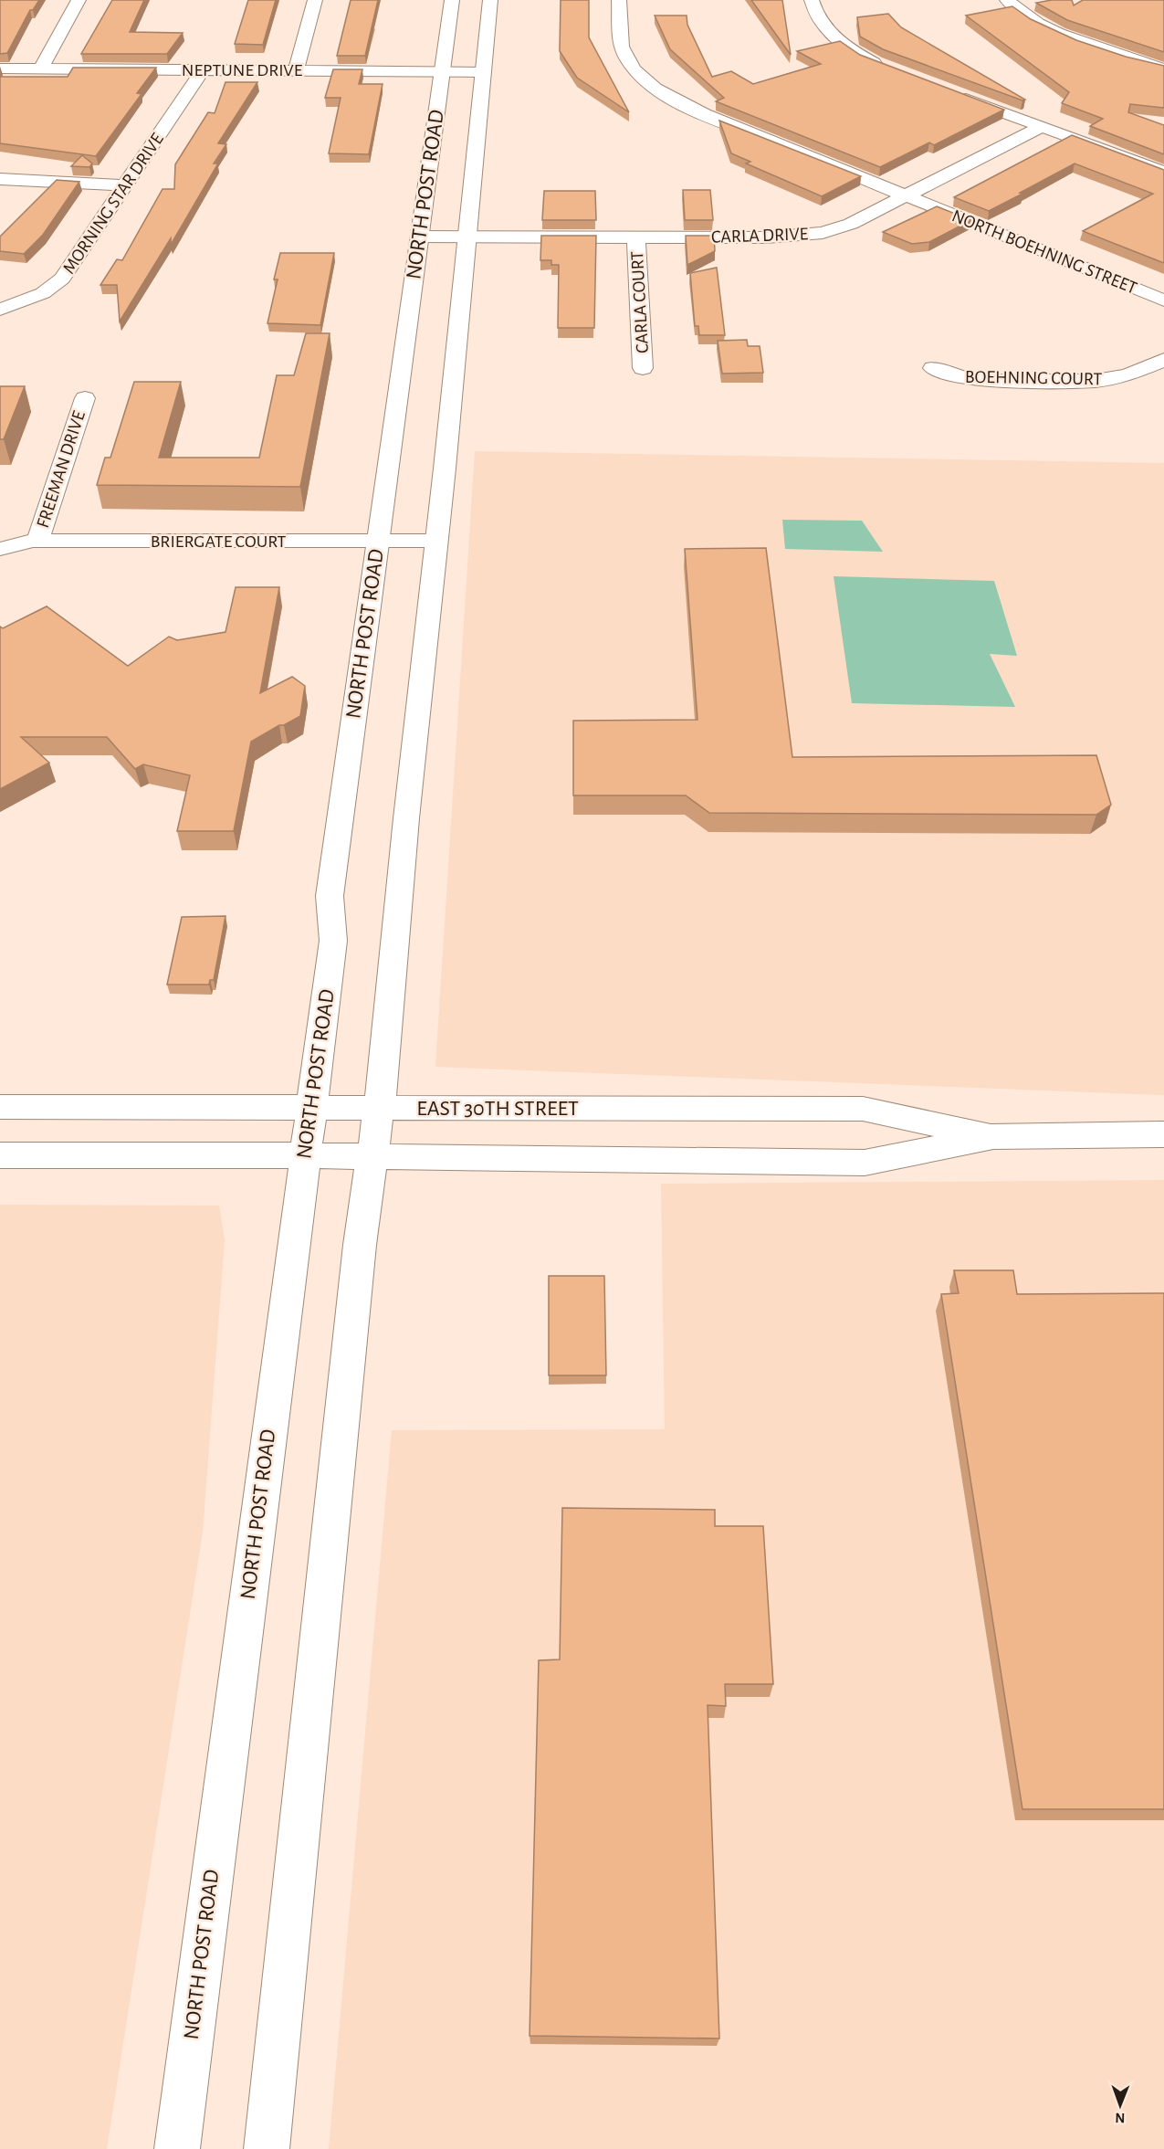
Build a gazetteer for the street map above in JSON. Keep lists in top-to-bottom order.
{
  "streets": {
    "main road": [
      "NEPTUNE DRIVE",
      "NORTH POST ROAD",
      "MORNING STAR DRIVE",
      "CARLA DRIVE",
      "NORTH BOEHNING STREET",
      "CARLA COURT",
      "BOEHNING COURT",
      "FREEMAN DRIVE",
      "BRIERGATE COURT",
      "EAST 30TH STREET"
    ]
  },
  "crossings": [
    ["NEPTUNE DRIVE", "NORTH POST ROAD"],
    ["NEPTUNE DRIVE", "MORNING STAR DRIVE"],
    ["NORTH POST ROAD", "CARLA DRIVE"],
    ["NORTH POST ROAD", "BRIERGATE COURT"],
    ["NORTH POST ROAD", "EAST 30TH STREET"],
    ["CARLA DRIVE", "NORTH BOEHNING STREET"],
    ["CARLA DRIVE", "CARLA COURT"],
    ["FREEMAN DRIVE", "BRIERGATE COURT"]
  ],
  "north": "bottom"
}
